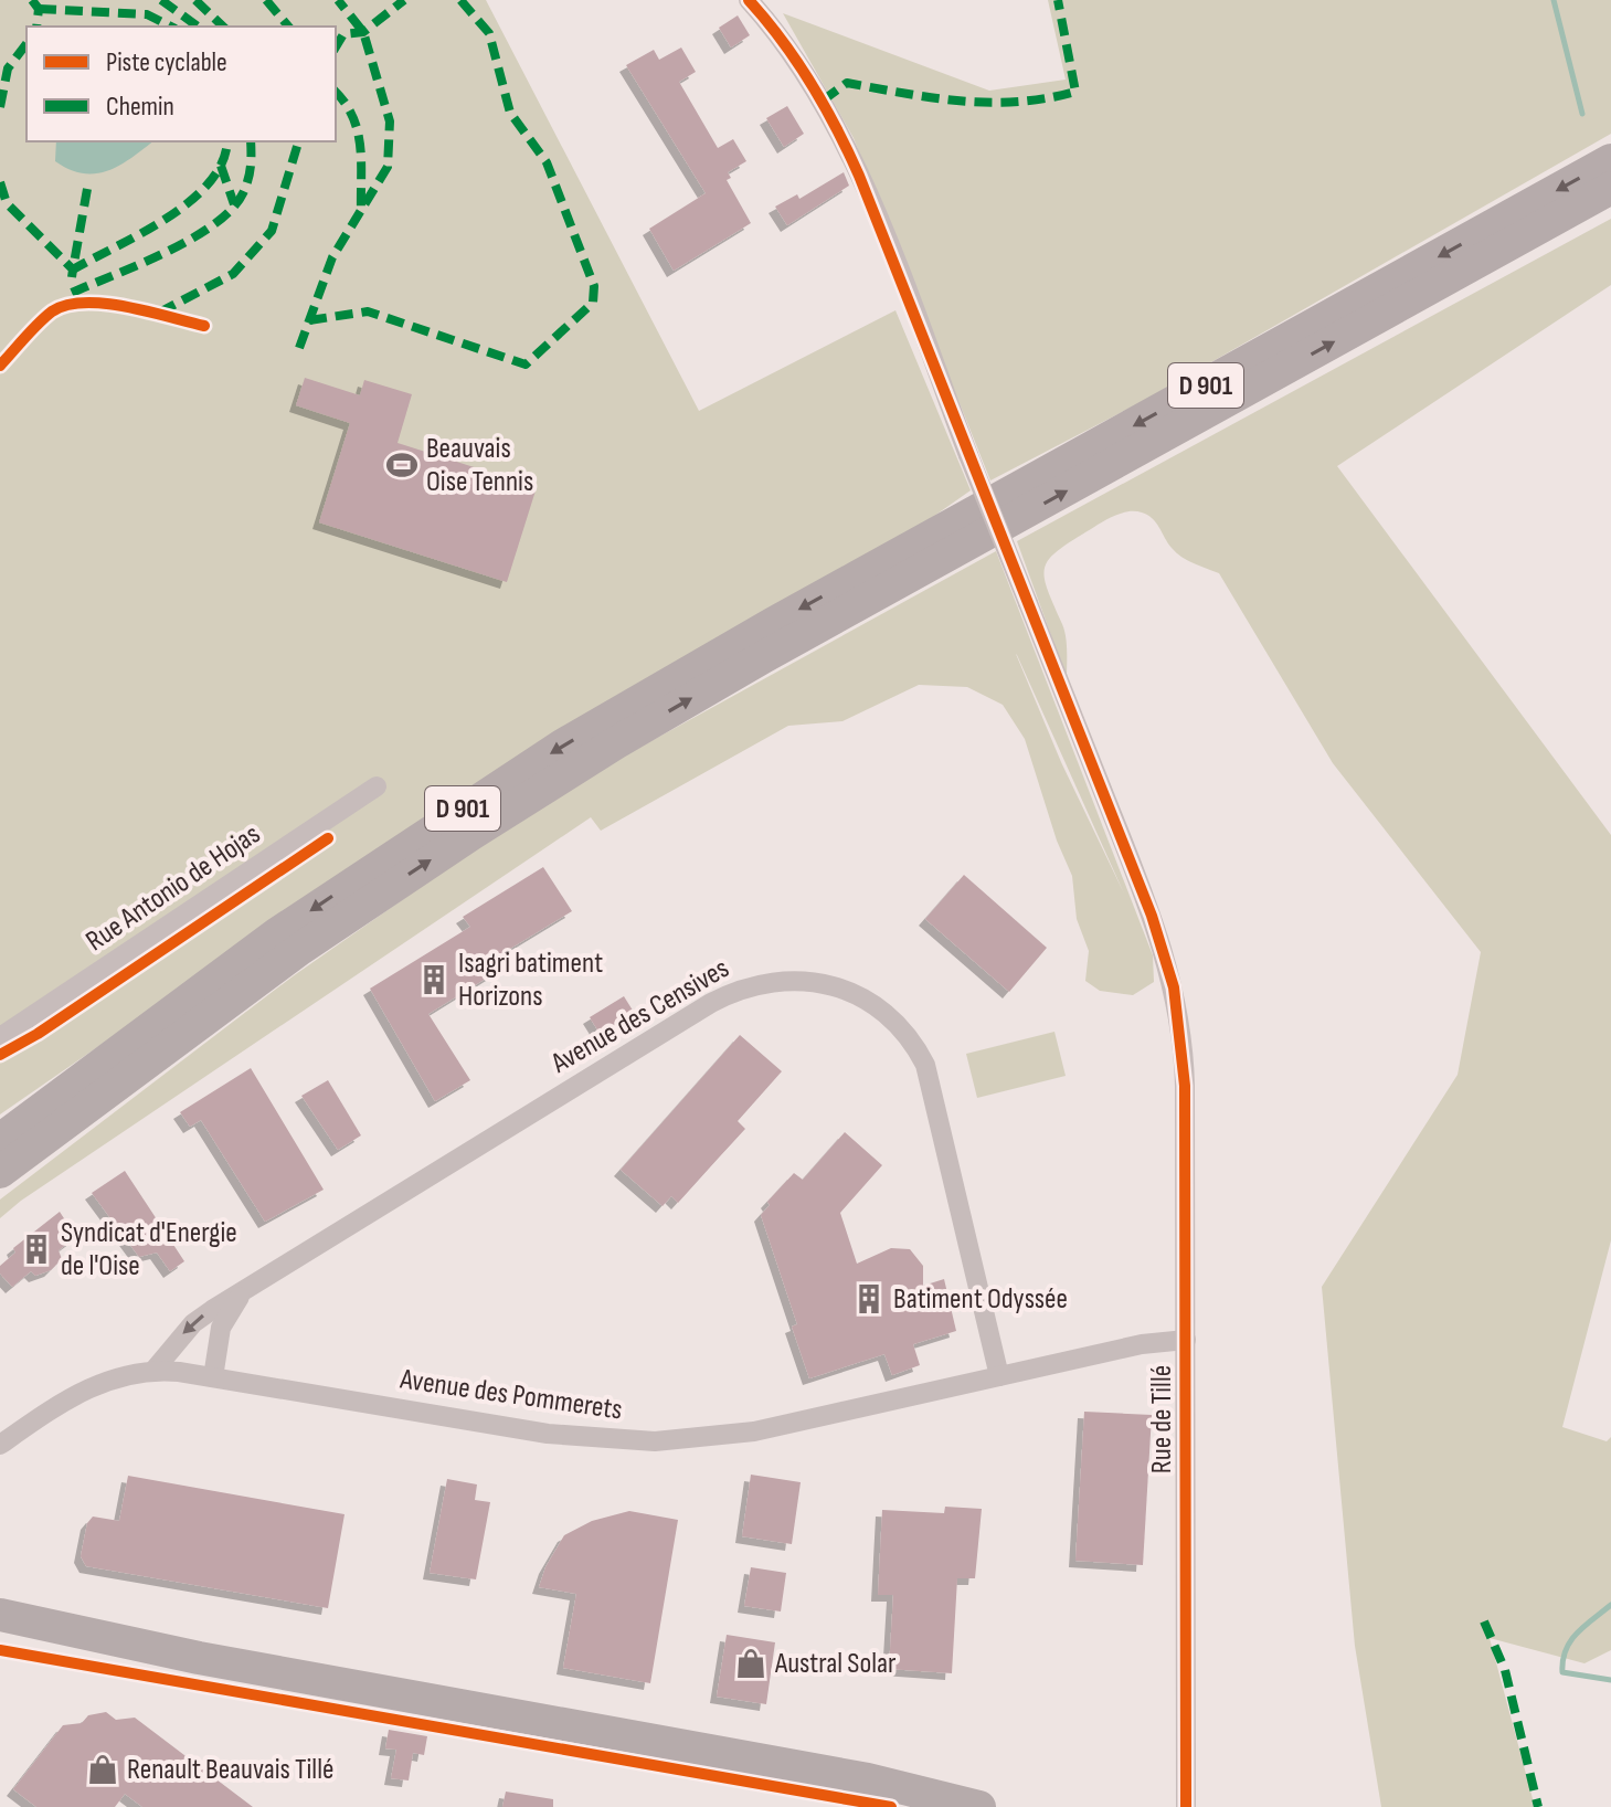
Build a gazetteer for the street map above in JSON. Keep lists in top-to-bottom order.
{
  "streets": {
    "main road": ["D 901"],
    "street": [
      "Rue Antonio de Hojas",
      "Avenue des Censives",
      "Avenue des Pommerets",
      "Rue de Tillé"
    ]
  },
  "crossings": [
    ["Avenue des Censives", "Avenue des Pommerets"],
    ["Avenue des Pommerets", "Rue de Tillé"]
  ],
  "places": {
    "sports": ["Beauvais Oise Tennis"],
    "building": ["Isagri batiment Horizons", "Syndicat d'Energie de l'Oise", "Batiment Odyssée"],
    "shop": ["Austral Solar", "Renault Beauvais Tillé"]
  },
  "legend": ["Piste cyclable", "Chemin"]
}
